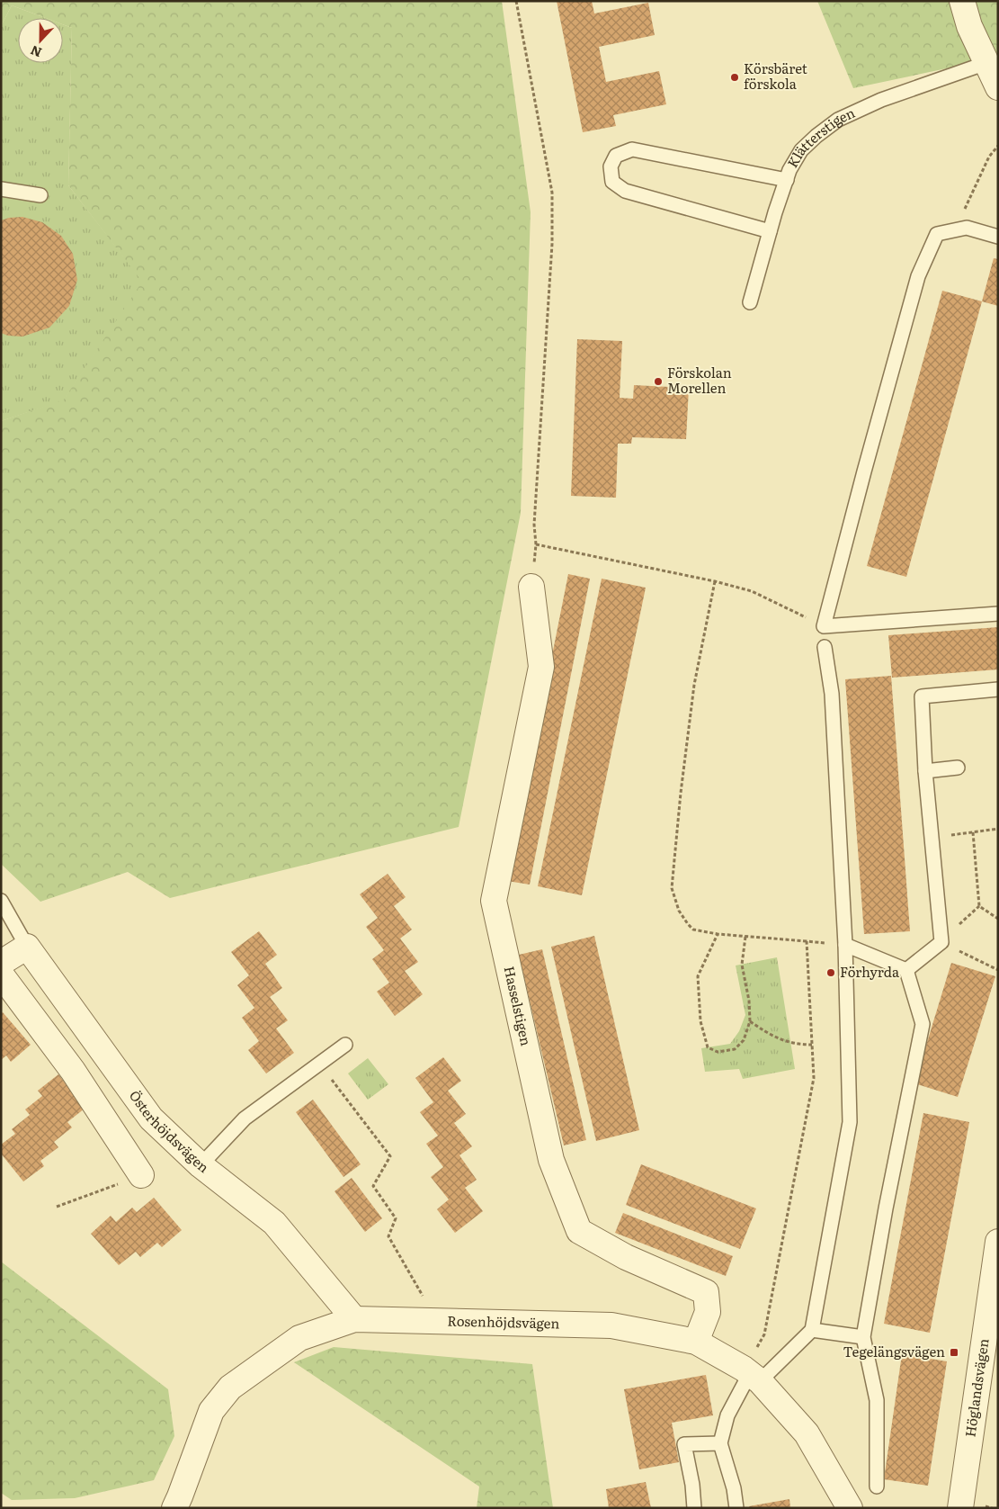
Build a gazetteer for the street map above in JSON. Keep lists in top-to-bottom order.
{
  "streets": {
    "street": [
      "Hasselstigen",
      "Österhöjdsvägen",
      "Rosenhöjdsvägen",
      "Höglandsvägen"
    ],
    "lane": ["Klätterstigen"]
  },
  "crossings": [
    ["Hasselstigen", "Rosenhöjdsvägen"],
    ["Österhöjdsvägen", "Rosenhöjdsvägen"]
  ],
  "places": {
    "other": ["Körsbäret förskola", "Förskolan Morellen", "Förhyrda"],
    "transit": ["Tegelängsvägen"]
  },
  "north": "bottom"
}
